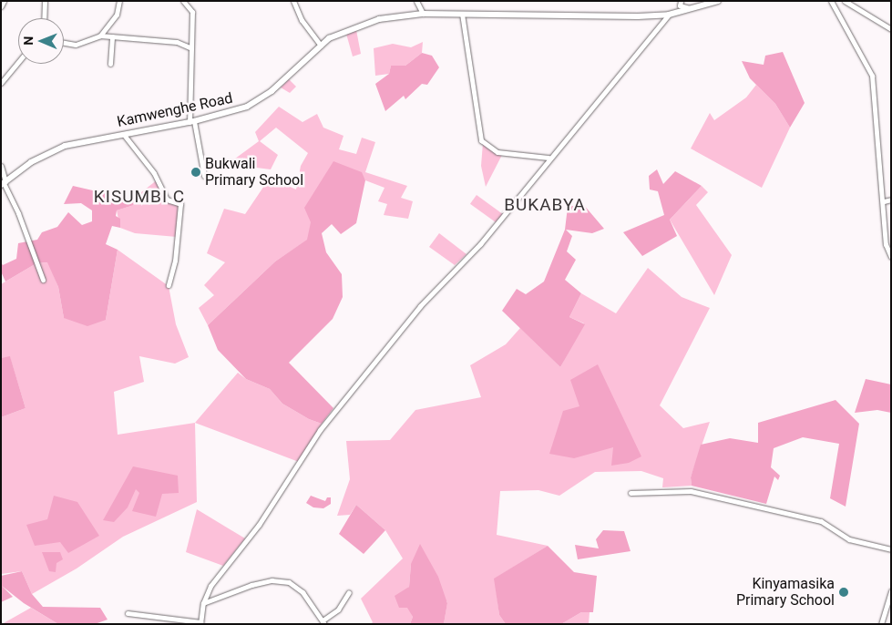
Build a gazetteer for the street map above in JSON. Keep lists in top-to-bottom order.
{
  "streets": {
    "main road": ["Kamwenghe Road"]
  },
  "districts": ["KISUMBI C", "BUKABYA"],
  "places": ["Bukwali Primary School", "Kinyamasika Primary School"],
  "north": "left"
}
